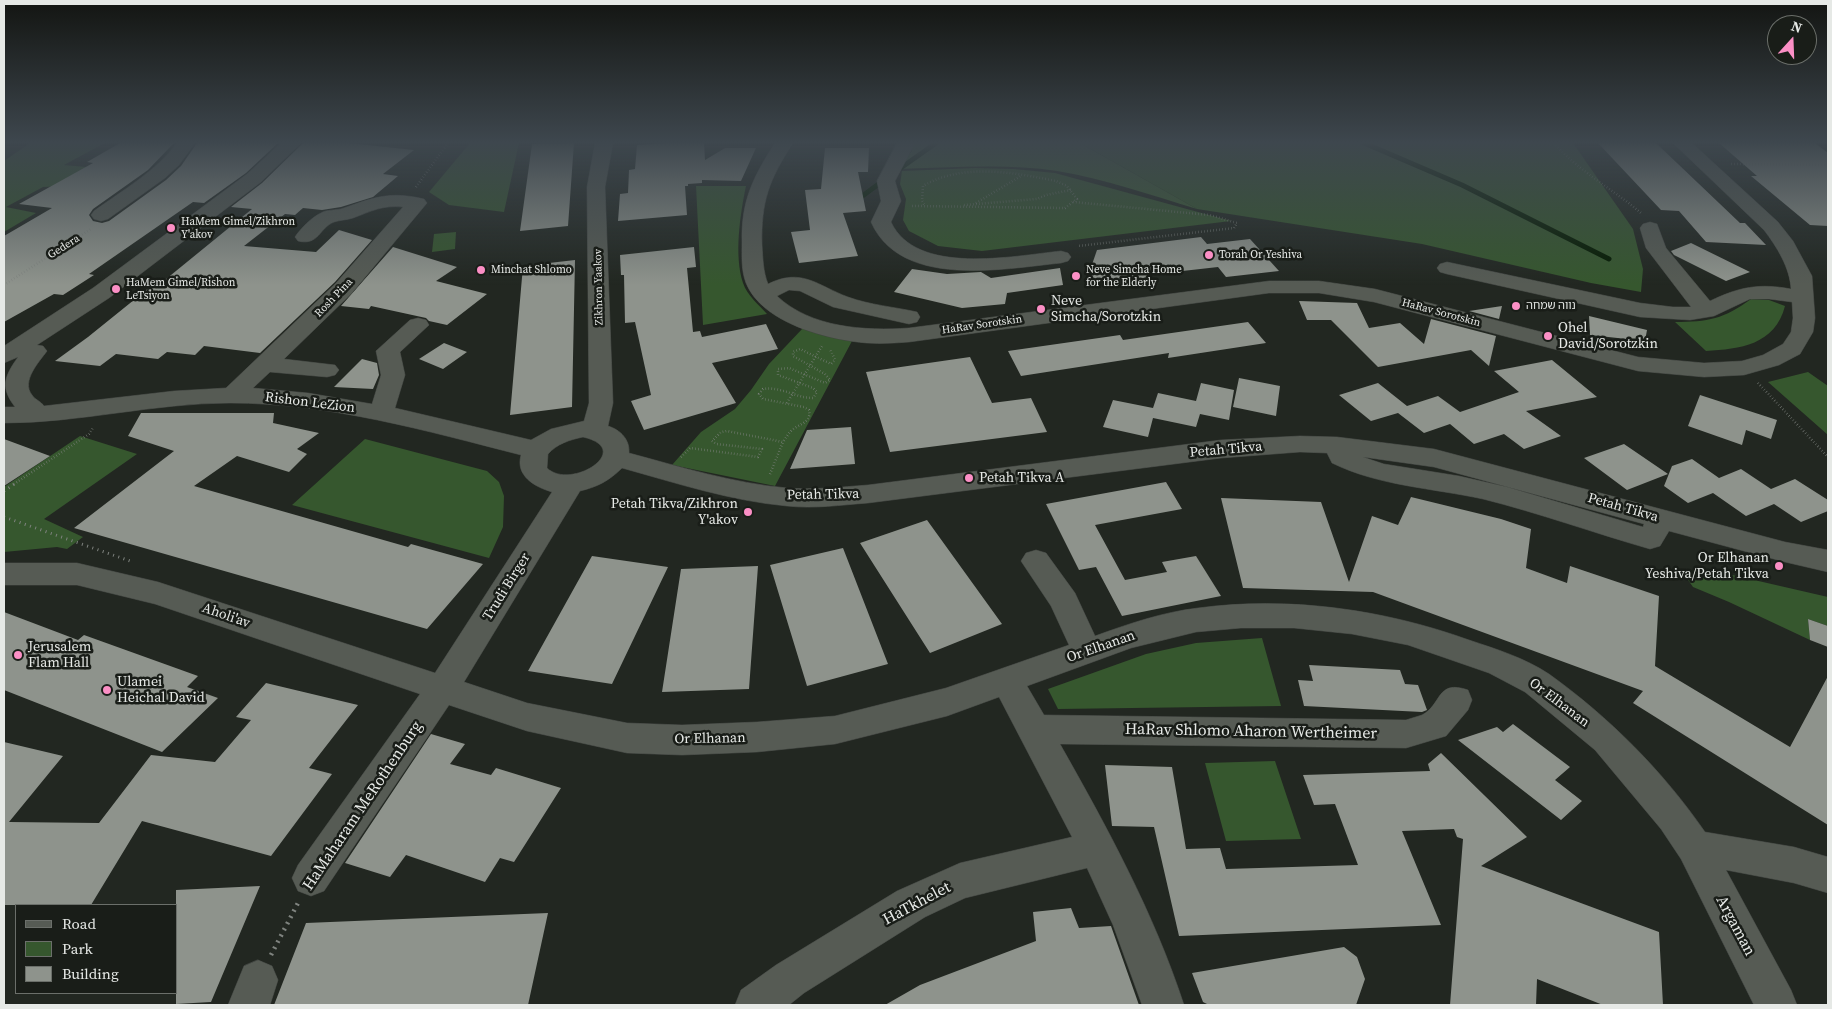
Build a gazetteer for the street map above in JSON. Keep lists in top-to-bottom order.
{
  "streets": {
    "street": [
      "Zikhron Yaakov",
      "Rosh Pina",
      "HaRav Sorotskin",
      "Rishon LeZion",
      "Petah Tikva",
      "Trudi Birger",
      "Aholi'av",
      "Or Elhanan",
      "HaRav Shlomo Aharon Wertheimer",
      "HaMaharam MeRothenburg",
      "HaTkhelet",
      "Argaman"
    ],
    "path": ["Gedera"]
  },
  "crossings": [
    ["Zikhron Yaakov", "Rishon LeZion"],
    ["Zikhron Yaakov", "Petah Tikva"],
    ["Zikhron Yaakov", "Trudi Birger"],
    ["Rosh Pina", "Rishon LeZion"],
    ["Rishon LeZion", "Petah Tikva"],
    ["Rishon LeZion", "Trudi Birger"],
    ["Petah Tikva", "Trudi Birger"],
    ["Trudi Birger", "Aholi'av"],
    ["Trudi Birger", "Or Elhanan"],
    ["Trudi Birger", "HaMaharam MeRothenburg"],
    ["Aholi'av", "Or Elhanan"],
    ["Aholi'av", "HaMaharam MeRothenburg"],
    ["Or Elhanan", "HaMaharam MeRothenburg"],
    ["Or Elhanan", "Argaman"]
  ],
  "places": [
    "HaMem Gimel/Zikhron Y'akov",
    "Torah Or Yeshiva",
    "Minchat Shlomo",
    "Neve Simcha Home for the Elderly",
    "HaMem Gimel/Rishon LeTsiyon",
    "נווה שמחה",
    "Neve Simcha/Sorotzkin",
    "Ohel David/Sorotzkin",
    "Petah Tikva A",
    "Petah Tikva/Zikhron Y'akov",
    "Or Elhanan Yeshiva/Petah Tikva",
    "Jerusalem Flam Hall",
    "Ulamei Heichal David"
  ],
  "legend": ["Road", "Park", "Building"],
  "north": "top"
}
